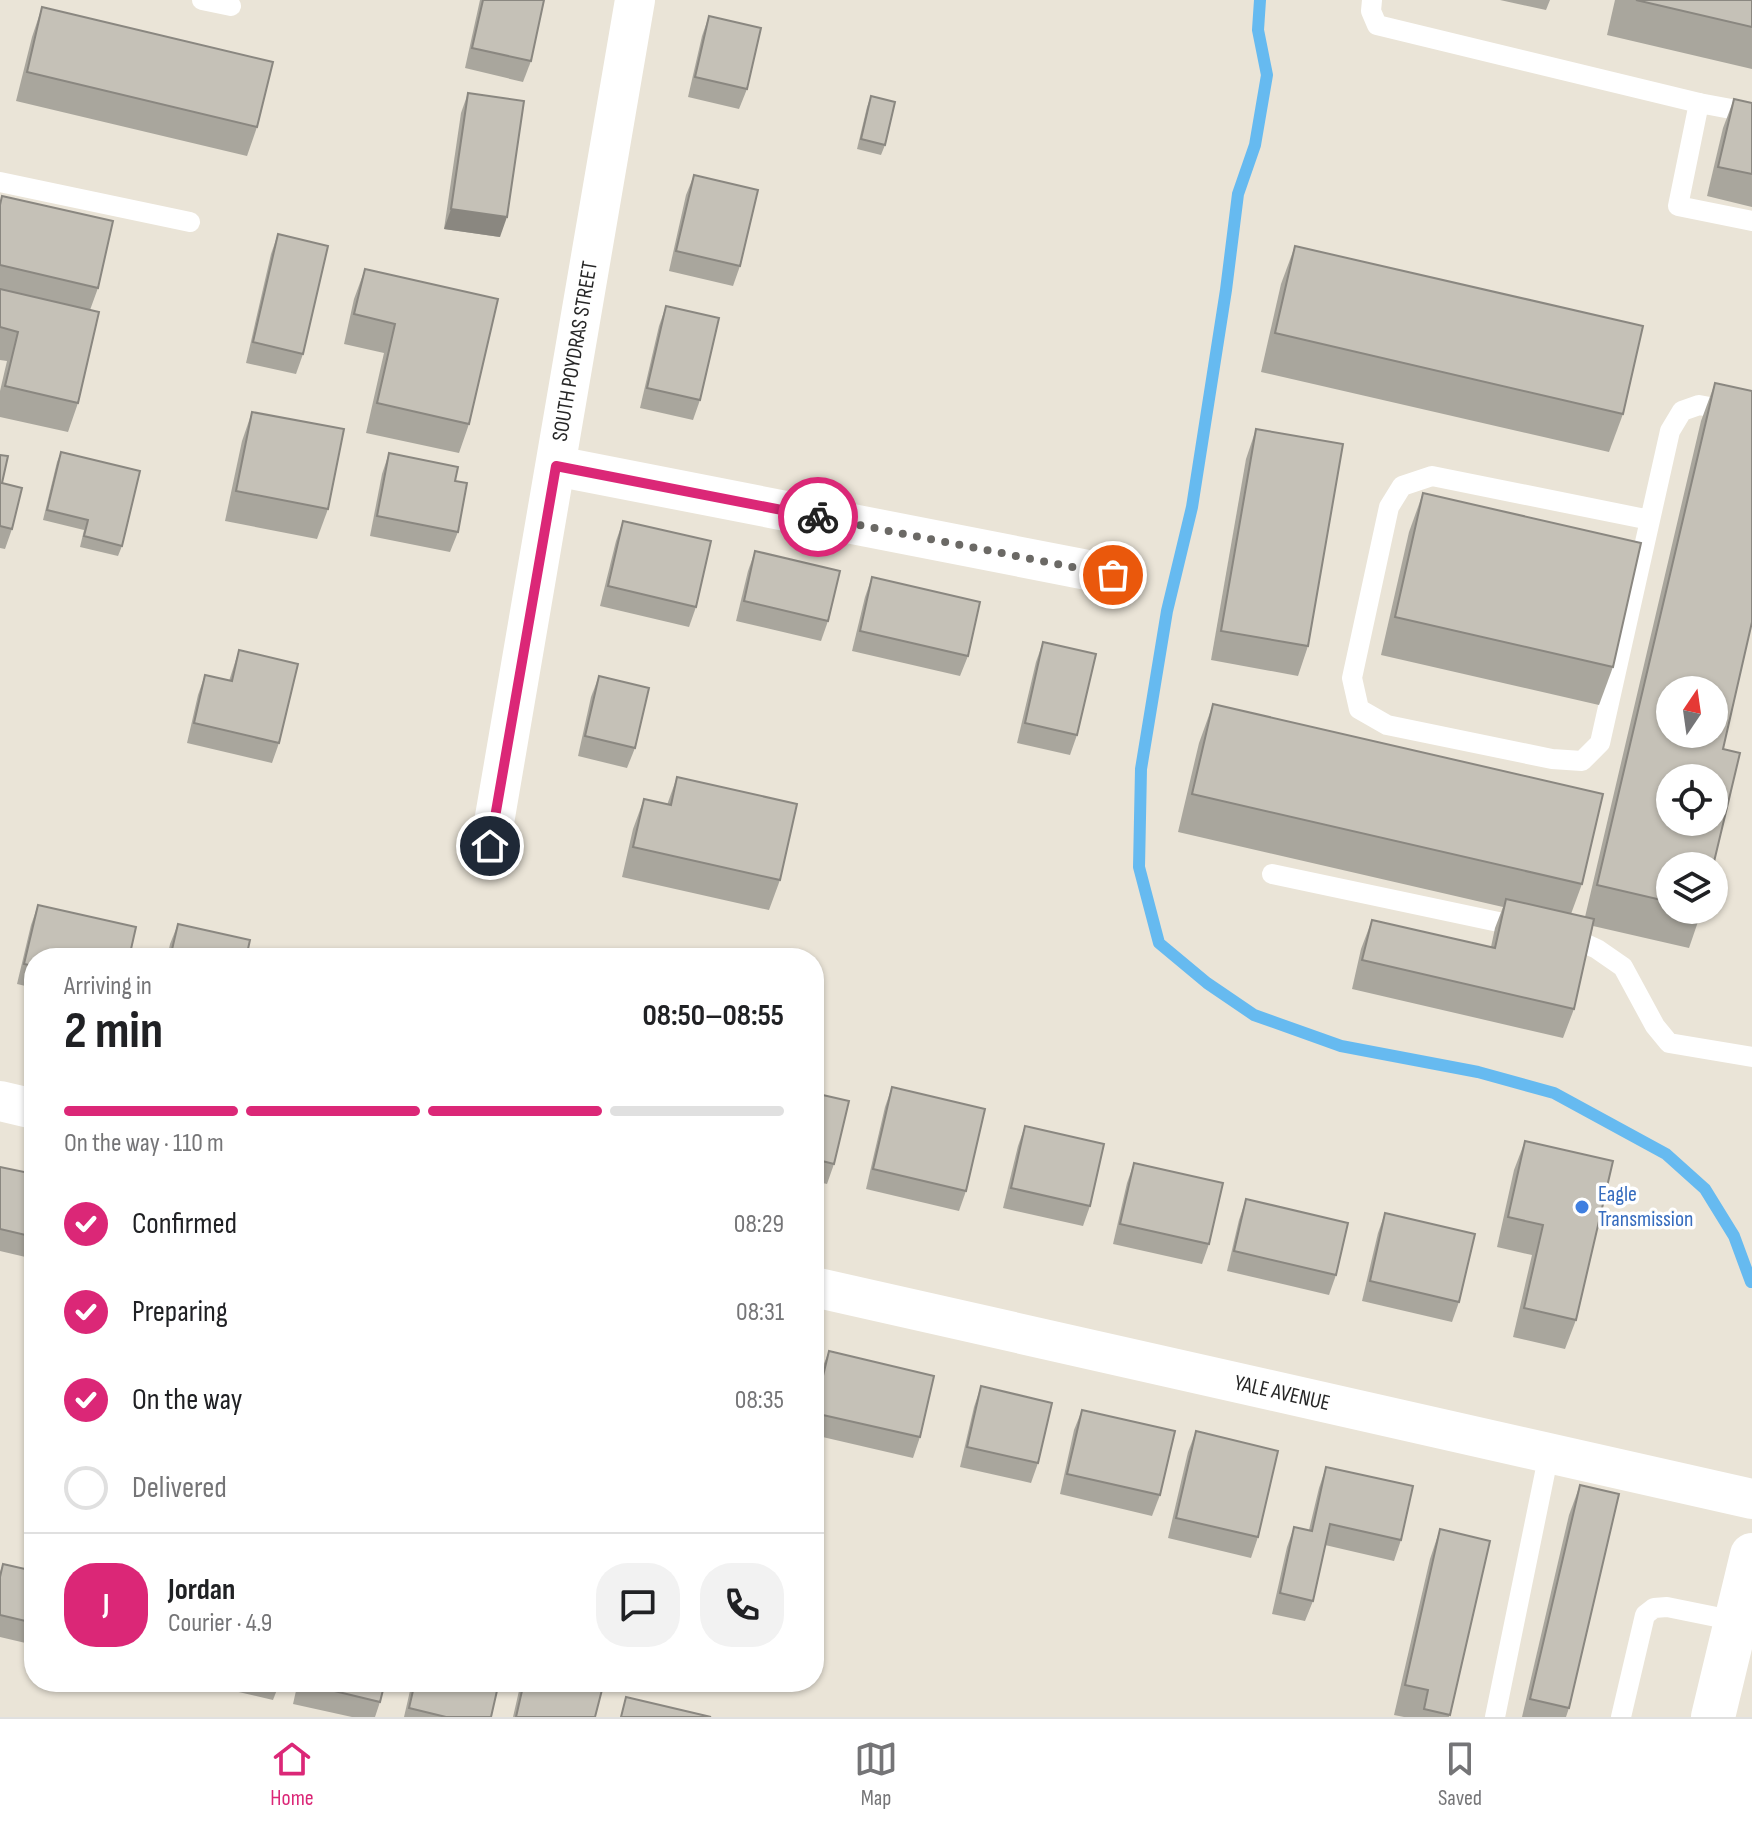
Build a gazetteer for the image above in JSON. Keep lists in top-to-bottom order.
{
  "streets": {
    "street": ["SOUTH POYDRAS STREET", "YALE AVENUE"]
  },
  "places": ["Eagle Transmission"],
  "north": "top",
  "page": {
    "heading": ["2 min", "Arriving in", "08:50–08:55"],
    "panel": ["Jordan", "Courier · 4.9"],
    "bar": "On the way · 110 m",
    "list": [
      ["Confirmed", "08:29"],
      ["Preparing", "08:31"],
      ["On the way", "08:35"],
      "Delivered"
    ],
    "round": "J",
    "tabs": ["Home", "Map", "Saved"]
  }
}
